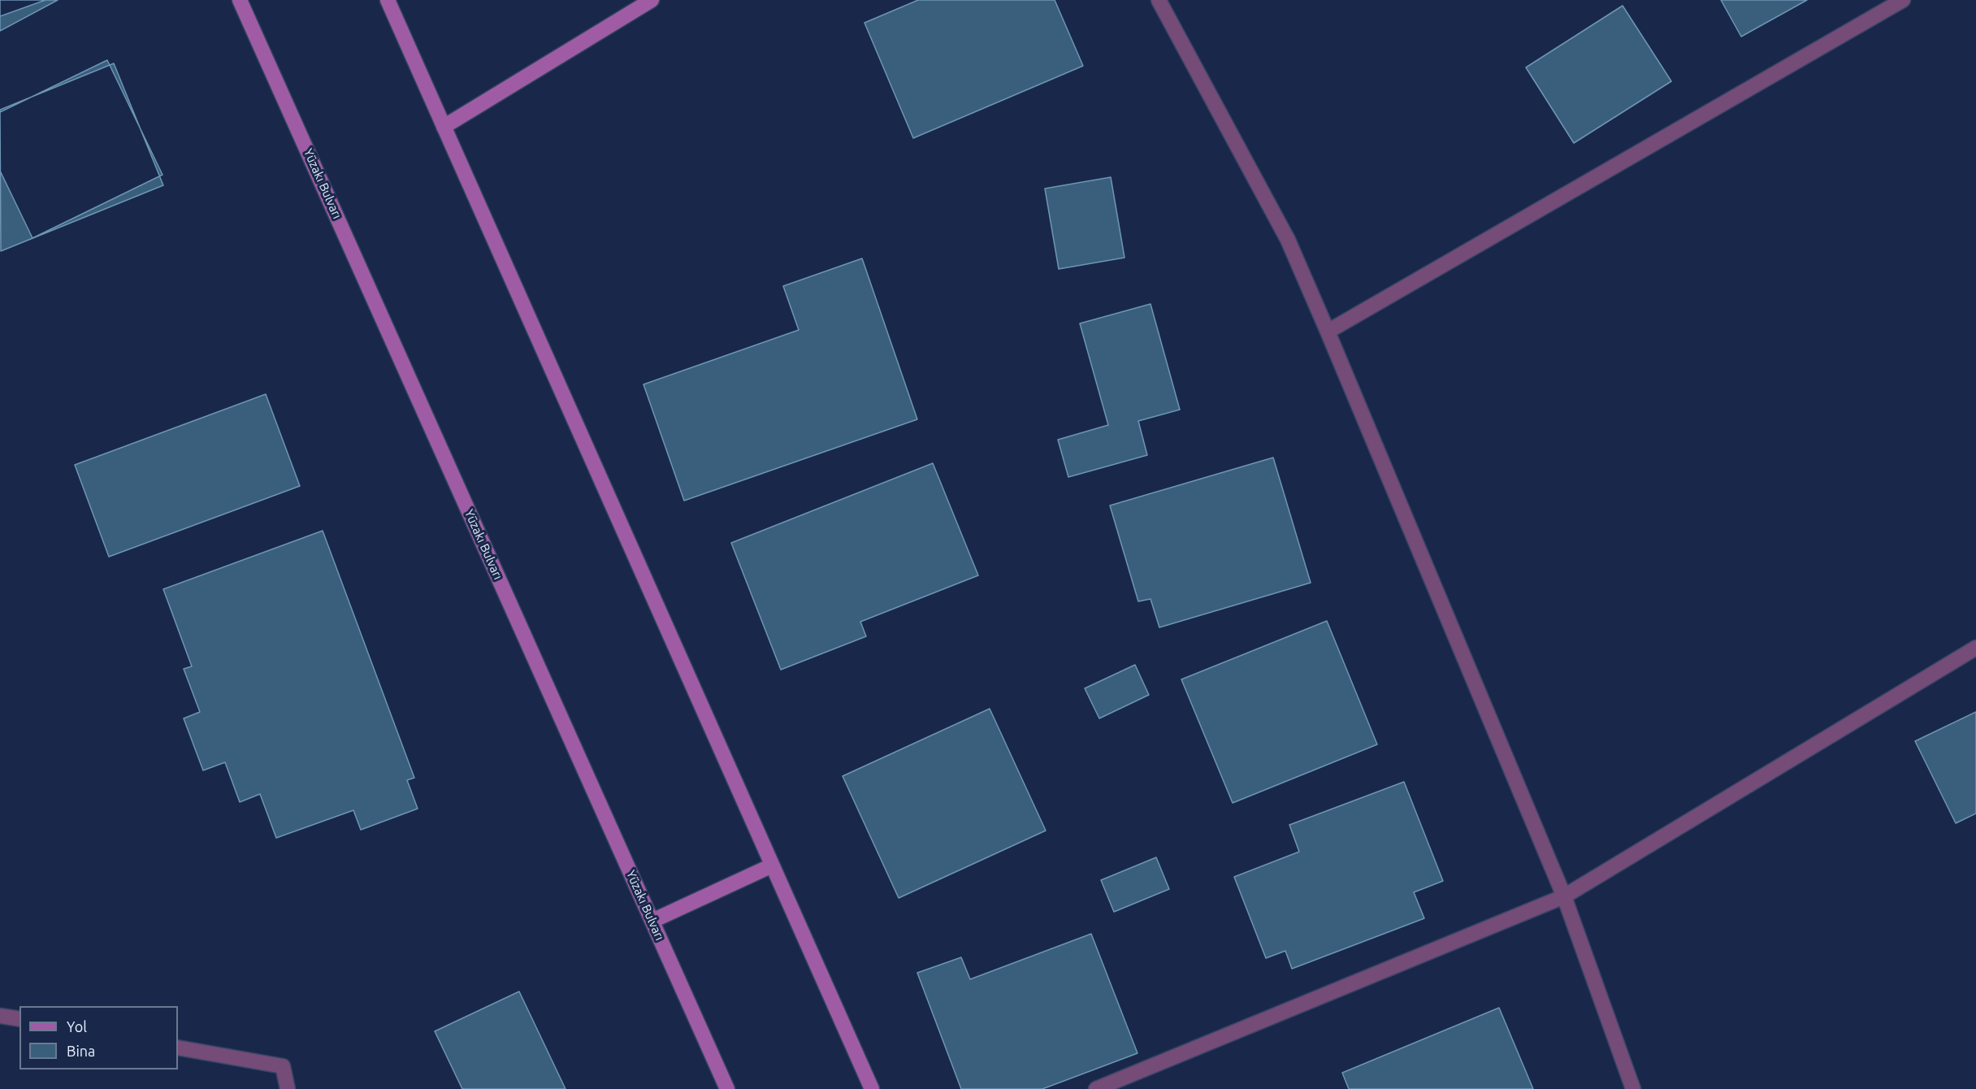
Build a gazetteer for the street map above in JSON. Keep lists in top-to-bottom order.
{
  "streets": {
    "main road": ["Yüzakı Bulvarı"]
  },
  "legend": ["Yol", "Bina"]
}
